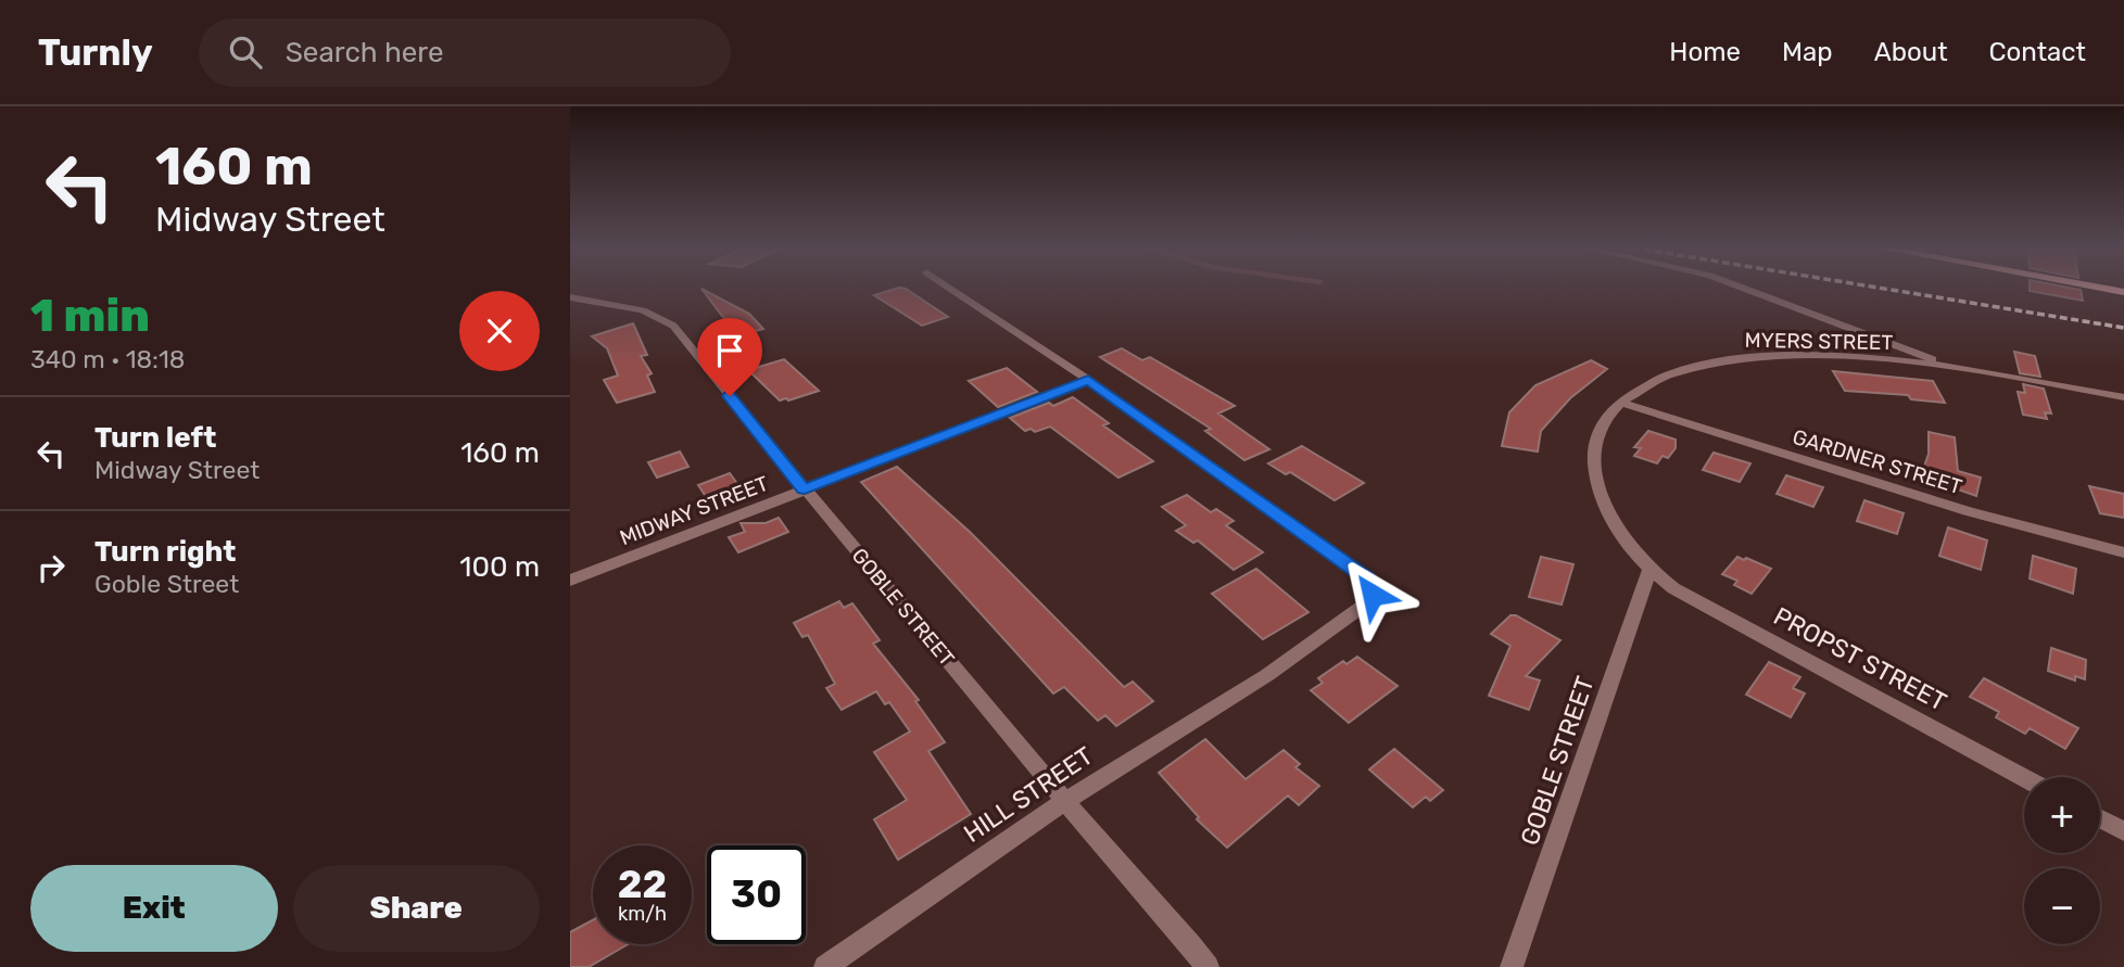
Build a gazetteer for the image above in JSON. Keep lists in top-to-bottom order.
{
  "streets": {
    "street": [
      "MYERS STREET",
      "GARDNER STREET",
      "MIDWAY STREET",
      "GOBLE STREET",
      "PROPST STREET",
      "HILL STREET"
    ]
  },
  "crossings": [
    ["MYERS STREET", "GARDNER STREET"],
    ["MYERS STREET", "GOBLE STREET"],
    ["MYERS STREET", "PROPST STREET"],
    ["MIDWAY STREET", "GOBLE STREET"],
    ["MIDWAY STREET", "HILL STREET"],
    ["GOBLE STREET", "PROPST STREET"],
    ["GOBLE STREET", "HILL STREET"]
  ],
  "page": {
    "header": "Turnly",
    "search": "Search here",
    "nav": [
      "Home",
      "Map",
      "About",
      "Contact"
    ],
    "turn": ["160 m", "Midway Street"],
    "heading": ["1 min", "340 m · 18:18"],
    "list": [
      {
        "name": "Turn left",
        "note": "Midway Street",
        "value": "160 m"
      },
      {
        "name": "Turn right",
        "note": "Goble Street",
        "value": "100 m"
      }
    ],
    "map_buttons": ["+", "−"],
    "speed": "22 km/h",
    "limit": "30",
    "buttons": ["Exit", "Share"]
  }
}
